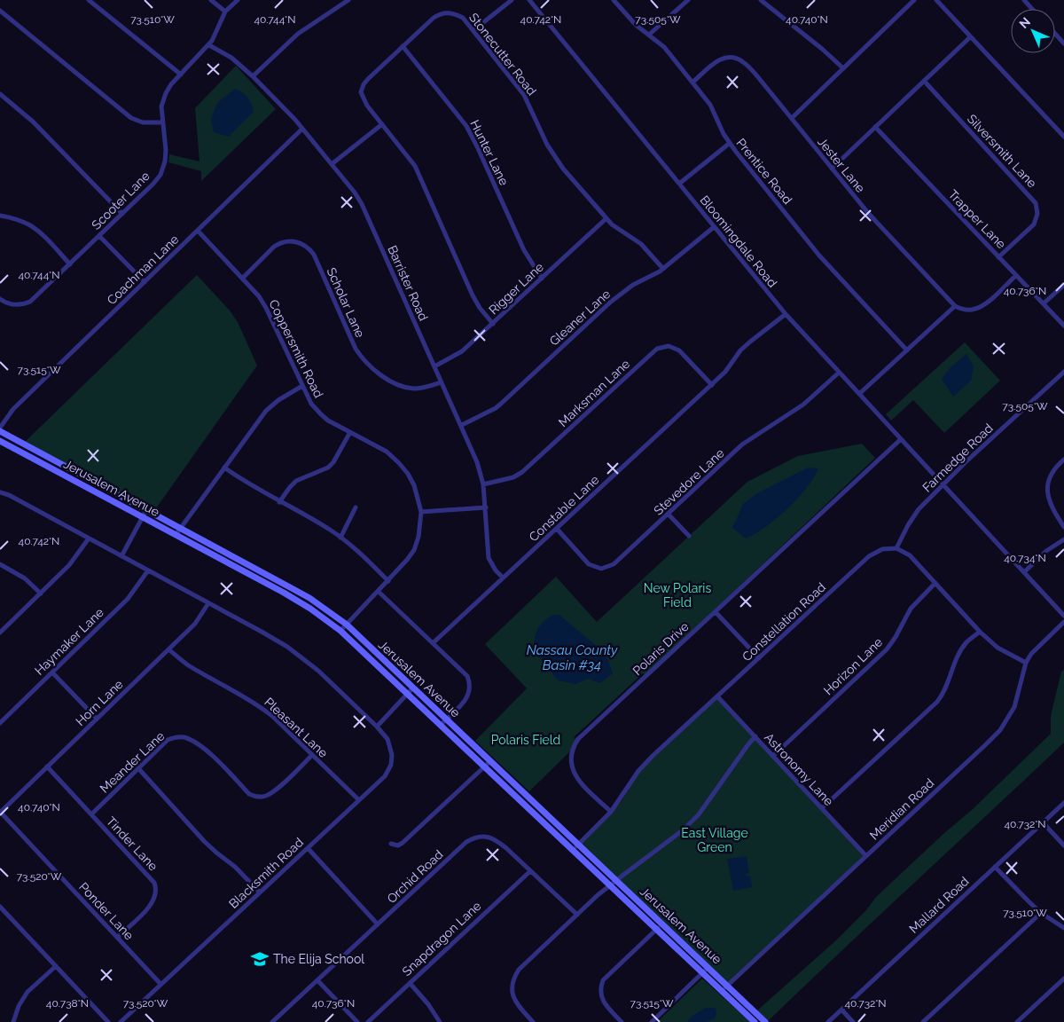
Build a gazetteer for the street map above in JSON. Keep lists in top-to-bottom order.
{
  "streets": {
    "main road": ["Jerusalem Avenue"],
    "street": [
      "Stonecutter Road",
      "Silversmith Lane",
      "Hunter Lane",
      "Jester Lane",
      "Prentice Road",
      "Scooter Lane",
      "Trapper Lane",
      "Bloomingdale Road",
      "Coachman Lane",
      "Barrister Road",
      "Rigger Lane",
      "Scholar Lane",
      "Gleaner Lane",
      "Coppersmith Road",
      "Marksman Lane",
      "Farmedge Road",
      "Stevedore Lane",
      "Constable Lane",
      "Constellation Road",
      "Haymaker Lane",
      "Polaris Drive",
      "Horizon Lane",
      "Horn Lane",
      "Pleasant Lane",
      "Meander Lane",
      "Astronomy Lane",
      "Meridian Road",
      "Tinder Lane",
      "Blacksmith Road",
      "Orchid Road",
      "Mallard Road",
      "Ponder Lane",
      "Snapdragon Lane"
    ]
  },
  "crossings": [
    ["Stonecutter Road", "Hunter Lane"],
    ["Stonecutter Road", "Rigger Lane"],
    ["Stonecutter Road", "Gleaner Lane"],
    ["Silversmith Lane", "Trapper Lane"],
    ["Hunter Lane", "Rigger Lane"],
    ["Jester Lane", "Prentice Road"],
    ["Scooter Lane", "Barrister Road"],
    ["Bloomingdale Road", "Gleaner Lane"],
    ["Bloomingdale Road", "Farmedge Road"],
    ["Bloomingdale Road", "Stevedore Lane"],
    ["Bloomingdale Road", "Constable Lane"],
    ["Bloomingdale Road", "Polaris Drive"],
    ["Coachman Lane", "Barrister Road"],
    ["Coachman Lane", "Coppersmith Road"],
    ["Barrister Road", "Rigger Lane"],
    ["Barrister Road", "Scholar Lane"],
    ["Barrister Road", "Gleaner Lane"],
    ["Barrister Road", "Marksman Lane"],
    ["Barrister Road", "Constable Lane"],
    ["Scholar Lane", "Coppersmith Road"],
    ["Coppersmith Road", "Jerusalem Avenue"],
    ["Marksman Lane", "Constable Lane"],
    ["Farmedge Road", "Constellation Road"],
    ["Stevedore Lane", "Constable Lane"],
    ["Jerusalem Avenue", "Constellation Road"],
    ["Jerusalem Avenue", "Meridian Road"],
    ["Constellation Road", "Polaris Drive"],
    ["Constellation Road", "Astronomy Lane"],
    ["Haymaker Lane", "Blacksmith Road"],
    ["Horizon Lane", "Astronomy Lane"],
    ["Horn Lane", "Pleasant Lane"],
    ["Horn Lane", "Tinder Lane"],
    ["Horn Lane", "Blacksmith Road"],
    ["Horn Lane", "Ponder Lane"],
    ["Pleasant Lane", "Meander Lane"],
    ["Pleasant Lane", "Blacksmith Road"],
    ["Meander Lane", "Tinder Lane"],
    ["Astronomy Lane", "Meridian Road"],
    ["Tinder Lane", "Ponder Lane"],
    ["Blacksmith Road", "Ponder Lane"],
    ["Orchid Road", "Snapdragon Lane"]
  ],
  "water": ["Nassau County Basin #34"],
  "parks": ["New Polaris Field", "Polaris Field", "East Village Green"],
  "places": {
    "school or university": ["The Elija School"]
  },
  "north": "top left",
  "coordinates": [
    "73.510°W",
    "40.744°N",
    "40.742°N",
    "73.505°W",
    "40.740°N",
    "40.736°N",
    "73.515°W",
    "40.734°N",
    "40.732°N",
    "73.520°W",
    "40.738°N"
  ]
}
